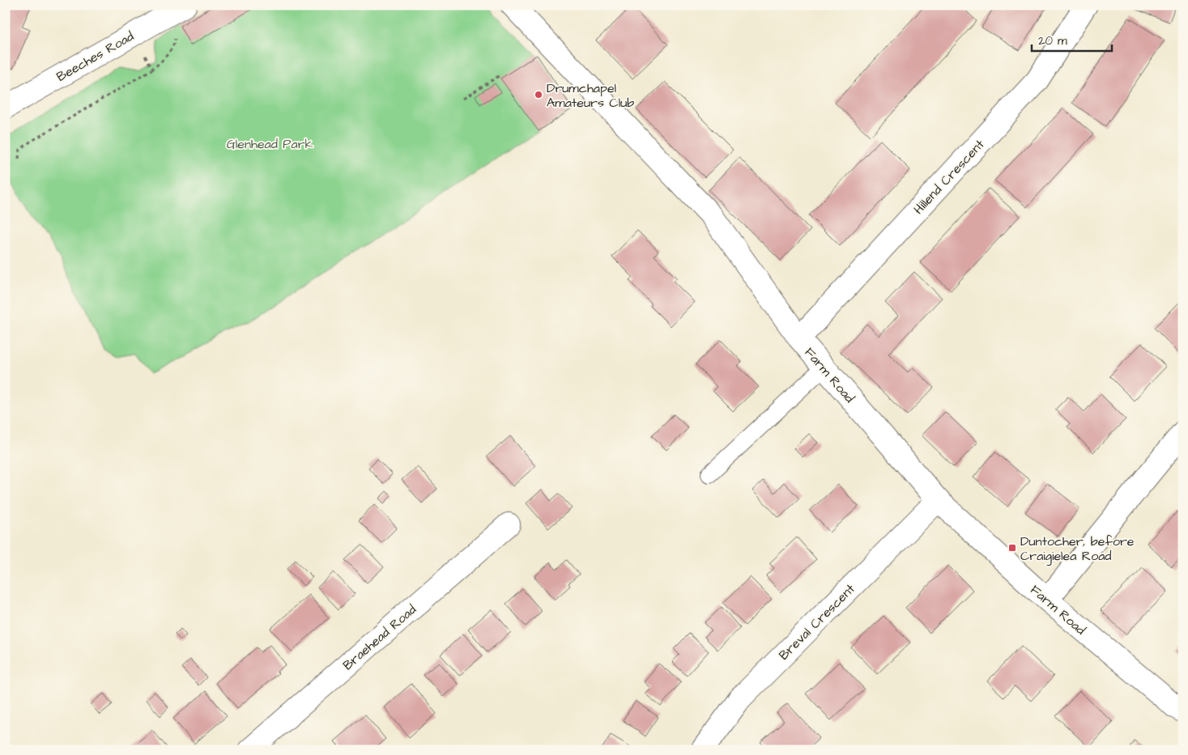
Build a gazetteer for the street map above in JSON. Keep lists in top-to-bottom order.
{
  "streets": {
    "street": [
      "Beeches Road",
      "Hillend Crescent",
      "Farm Road",
      "Breval Crescent",
      "Braehead Road"
    ]
  },
  "crossings": [
    ["Hillend Crescent", "Farm Road"],
    ["Farm Road", "Breval Crescent"]
  ],
  "parks": ["Glenhead Park"],
  "places": {
    "other": ["Drumchapel Amateurs Club"],
    "transit": ["Duntocher, before Craigielea Road"]
  },
  "scale_bar": "20 m"
}
